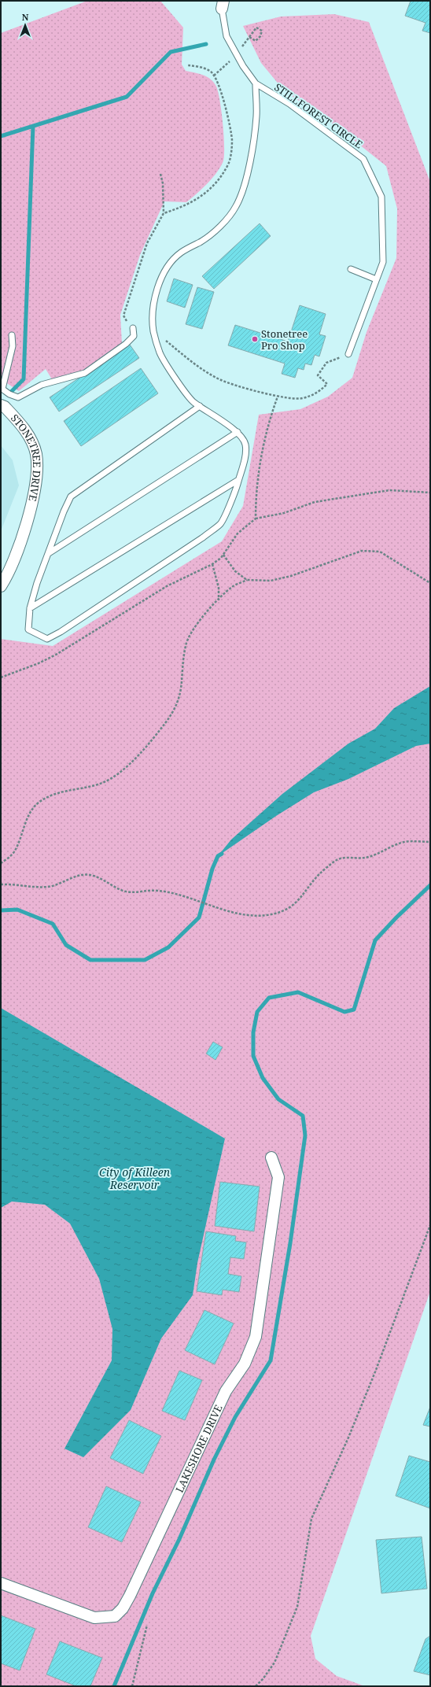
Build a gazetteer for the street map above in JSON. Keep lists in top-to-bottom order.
{
  "streets": {
    "street": ["STONETREE DRIVE", "LAKESHORE DRIVE"],
    "lane": ["STILLFOREST CIRCLE"]
  },
  "water": ["City of Killeen Reservoir"],
  "places": ["Stonetree Pro Shop"],
  "north": "top"
}
